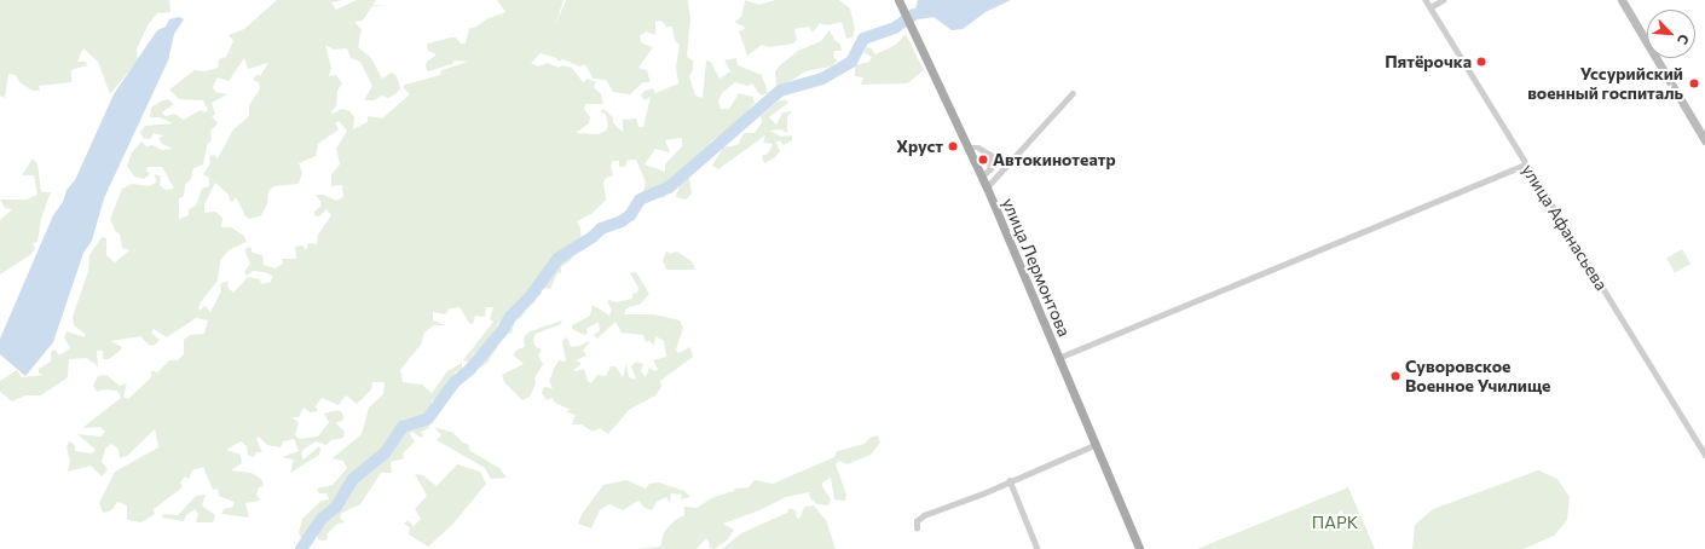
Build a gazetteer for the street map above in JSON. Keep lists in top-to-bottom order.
{
  "streets": {
    "main road": ["улица Лермонтова"],
    "street": ["улица Афанасьева"]
  },
  "parks": ["ПАРК"],
  "places": [
    "Пятёрочка",
    "Уссурийский военный госпиталь",
    "Хруст",
    "Автокинотеатр",
    "Суворовское Военное Училище"
  ],
  "north": "bottom right"
}
